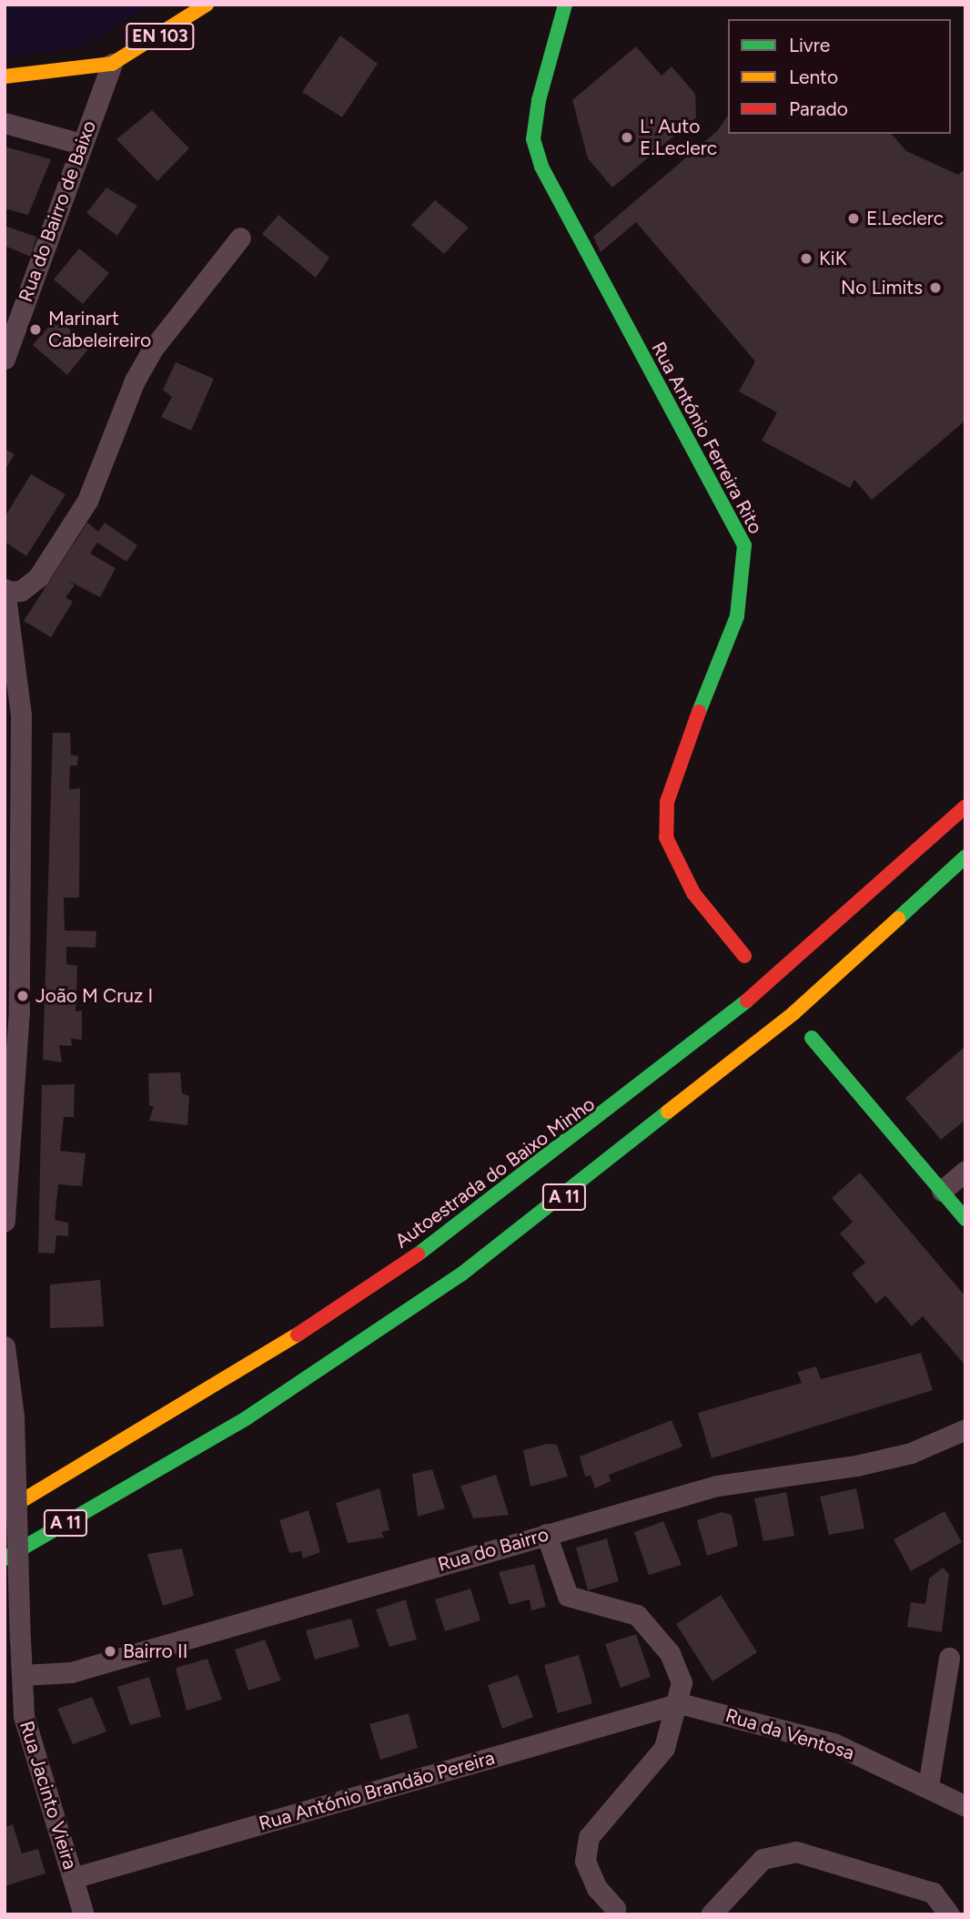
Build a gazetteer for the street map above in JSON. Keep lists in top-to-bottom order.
{
  "streets": {
    "main road": [
      "EN 103",
      "Rua António Ferreira Rito",
      "Autoestrada do Baixo Minho",
      "A 11"
    ],
    "street": [
      "Rua do Bairro de Baixo",
      "Rua do Bairro",
      "Rua da Ventosa",
      "Rua António Brandão Pereira",
      "Rua Jacinto Vieira"
    ]
  },
  "crossings": [
    ["EN 103", "Rua do Bairro de Baixo"],
    ["Rua do Bairro", "Rua Jacinto Vieira"],
    ["Rua da Ventosa", "Rua António Brandão Pereira"],
    ["Rua António Brandão Pereira", "Rua Jacinto Vieira"]
  ],
  "places": [
    "L' Auto E.Leclerc",
    "E.Leclerc",
    "KiK",
    "No Limits",
    "Marinart Cabeleireiro",
    "João M Cruz I",
    "Bairro II"
  ],
  "legend": ["Livre", "Lento", "Parado"]
}
